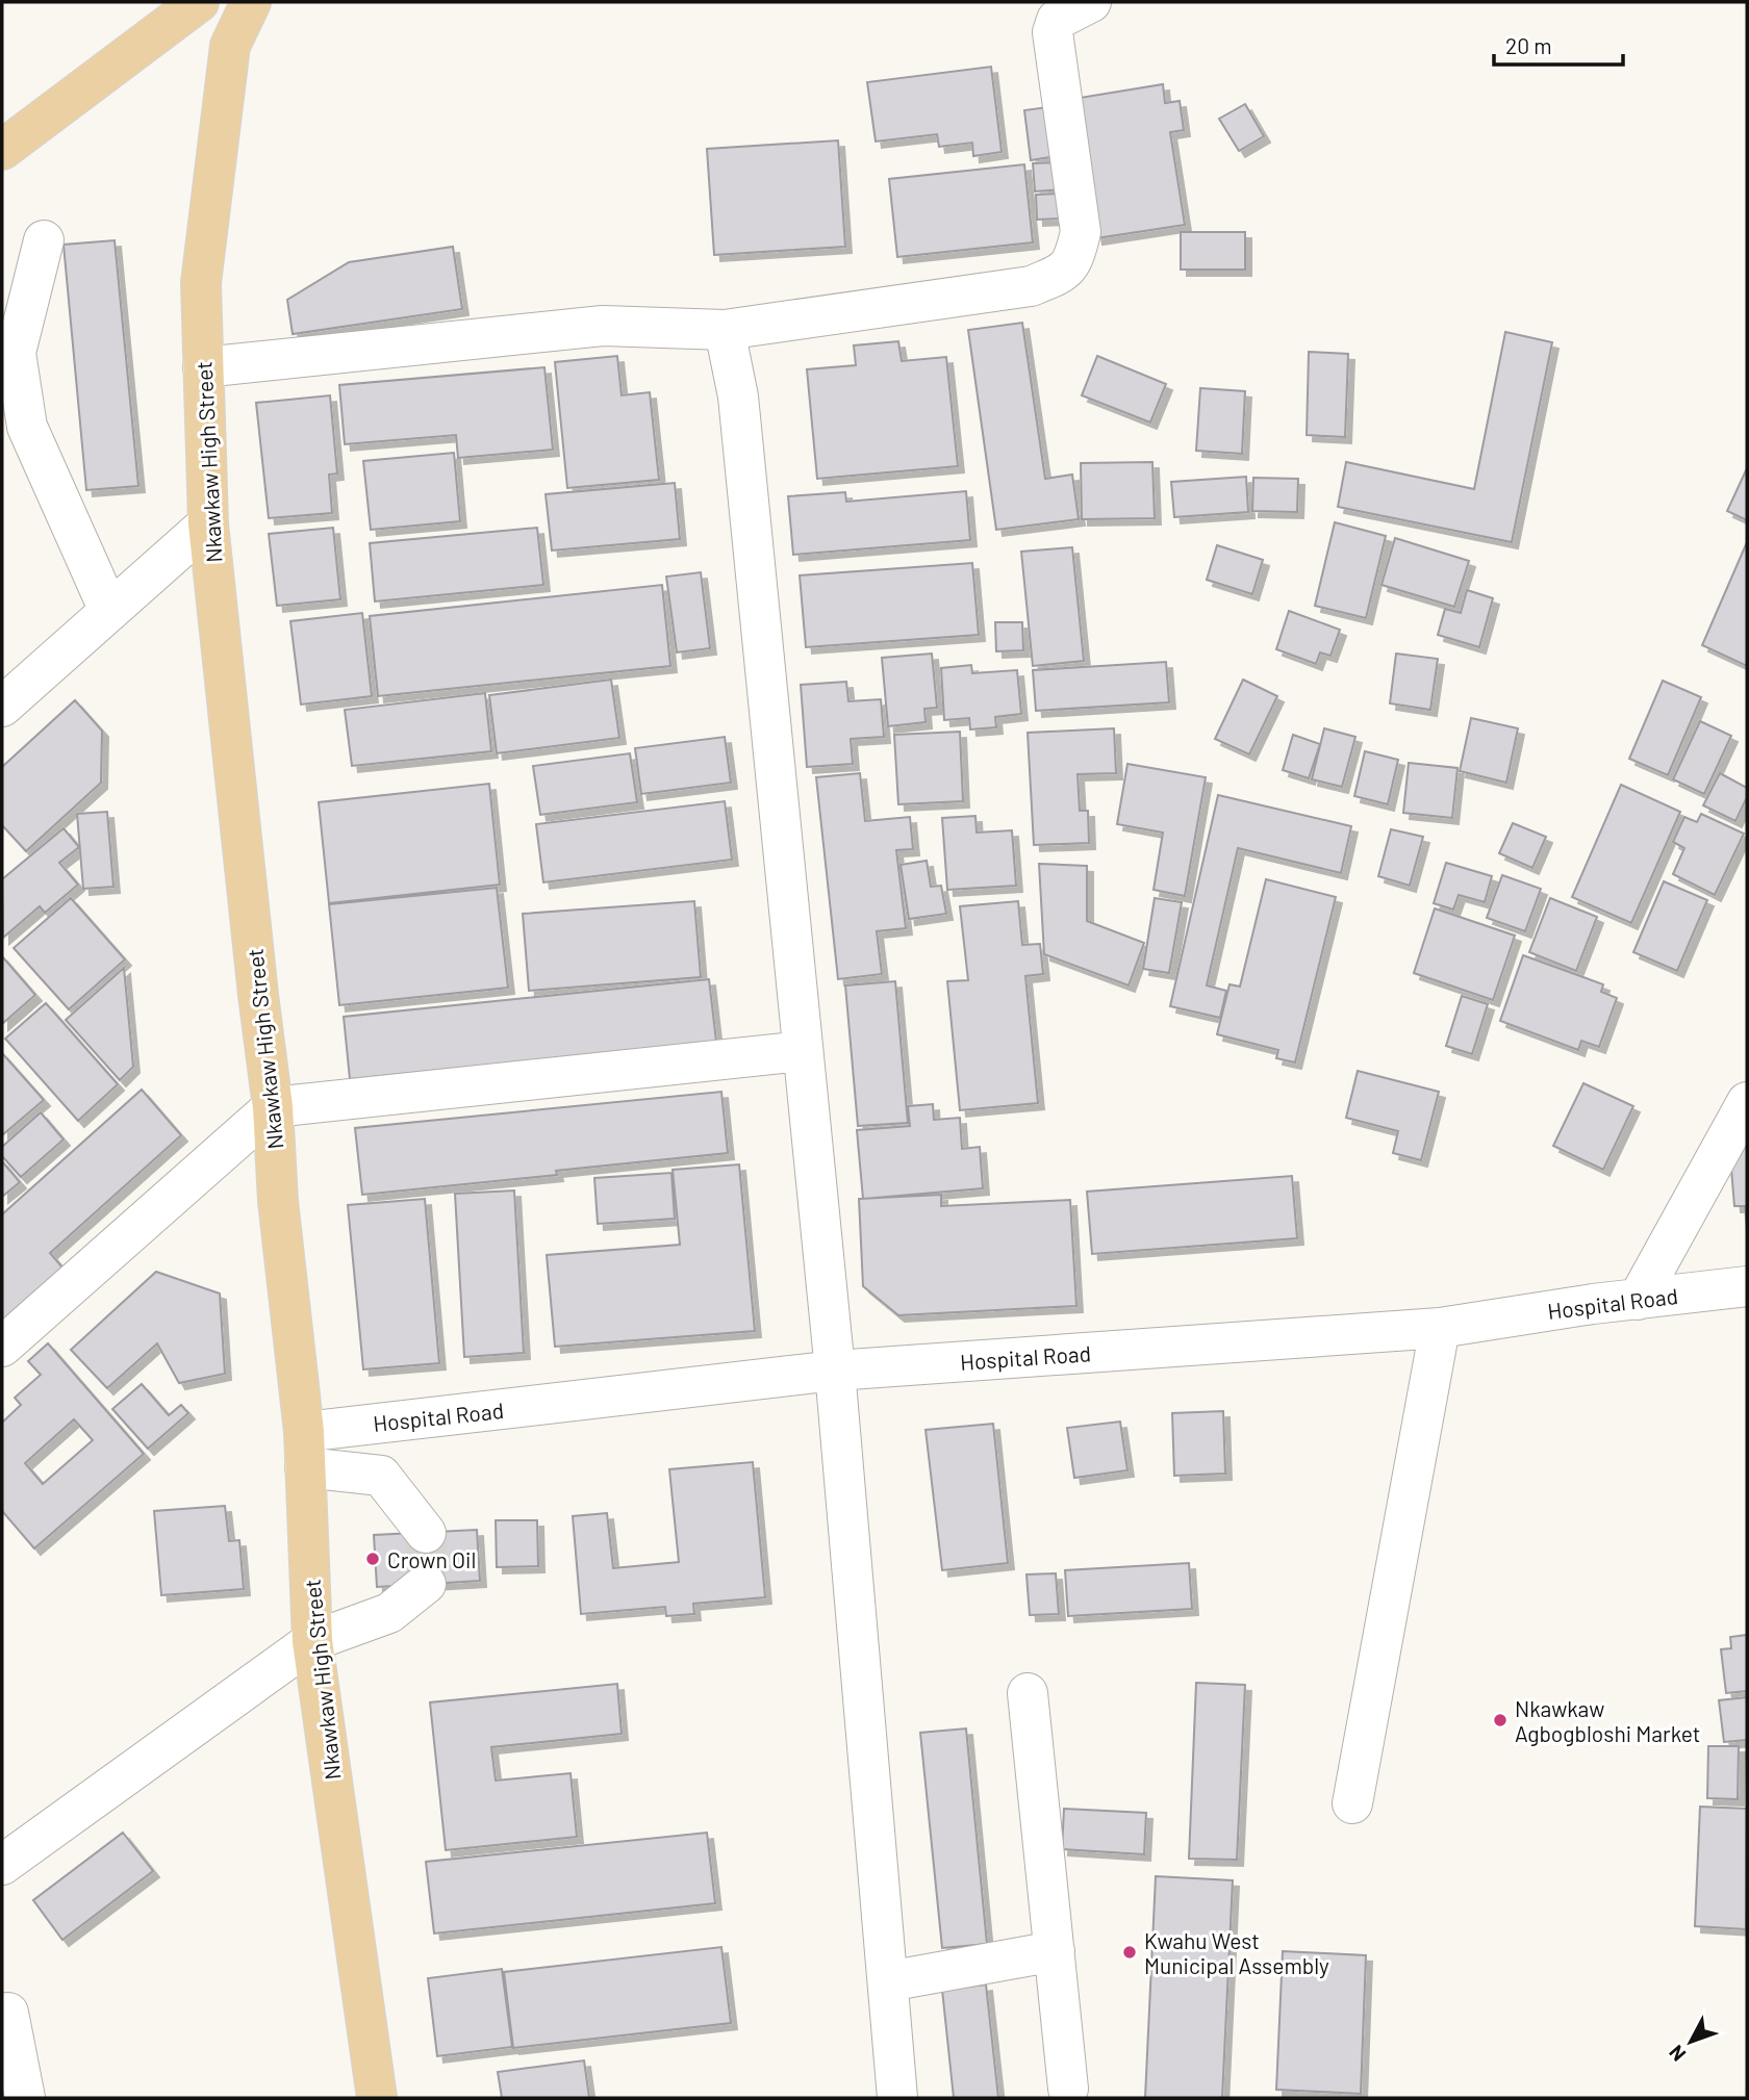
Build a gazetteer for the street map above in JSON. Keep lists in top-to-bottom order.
{
  "streets": {
    "main road": ["Nkawkaw High Street"],
    "street": ["Hospital Road"]
  },
  "crossings": [
    ["Nkawkaw High Street", "Hospital Road"]
  ],
  "places": ["Crown Oil", "Nkawkaw Agbogbloshi Market", "Kwahu West Municipal Assembly"],
  "scale_bar": "20 m",
  "north": "bottom left"
}
